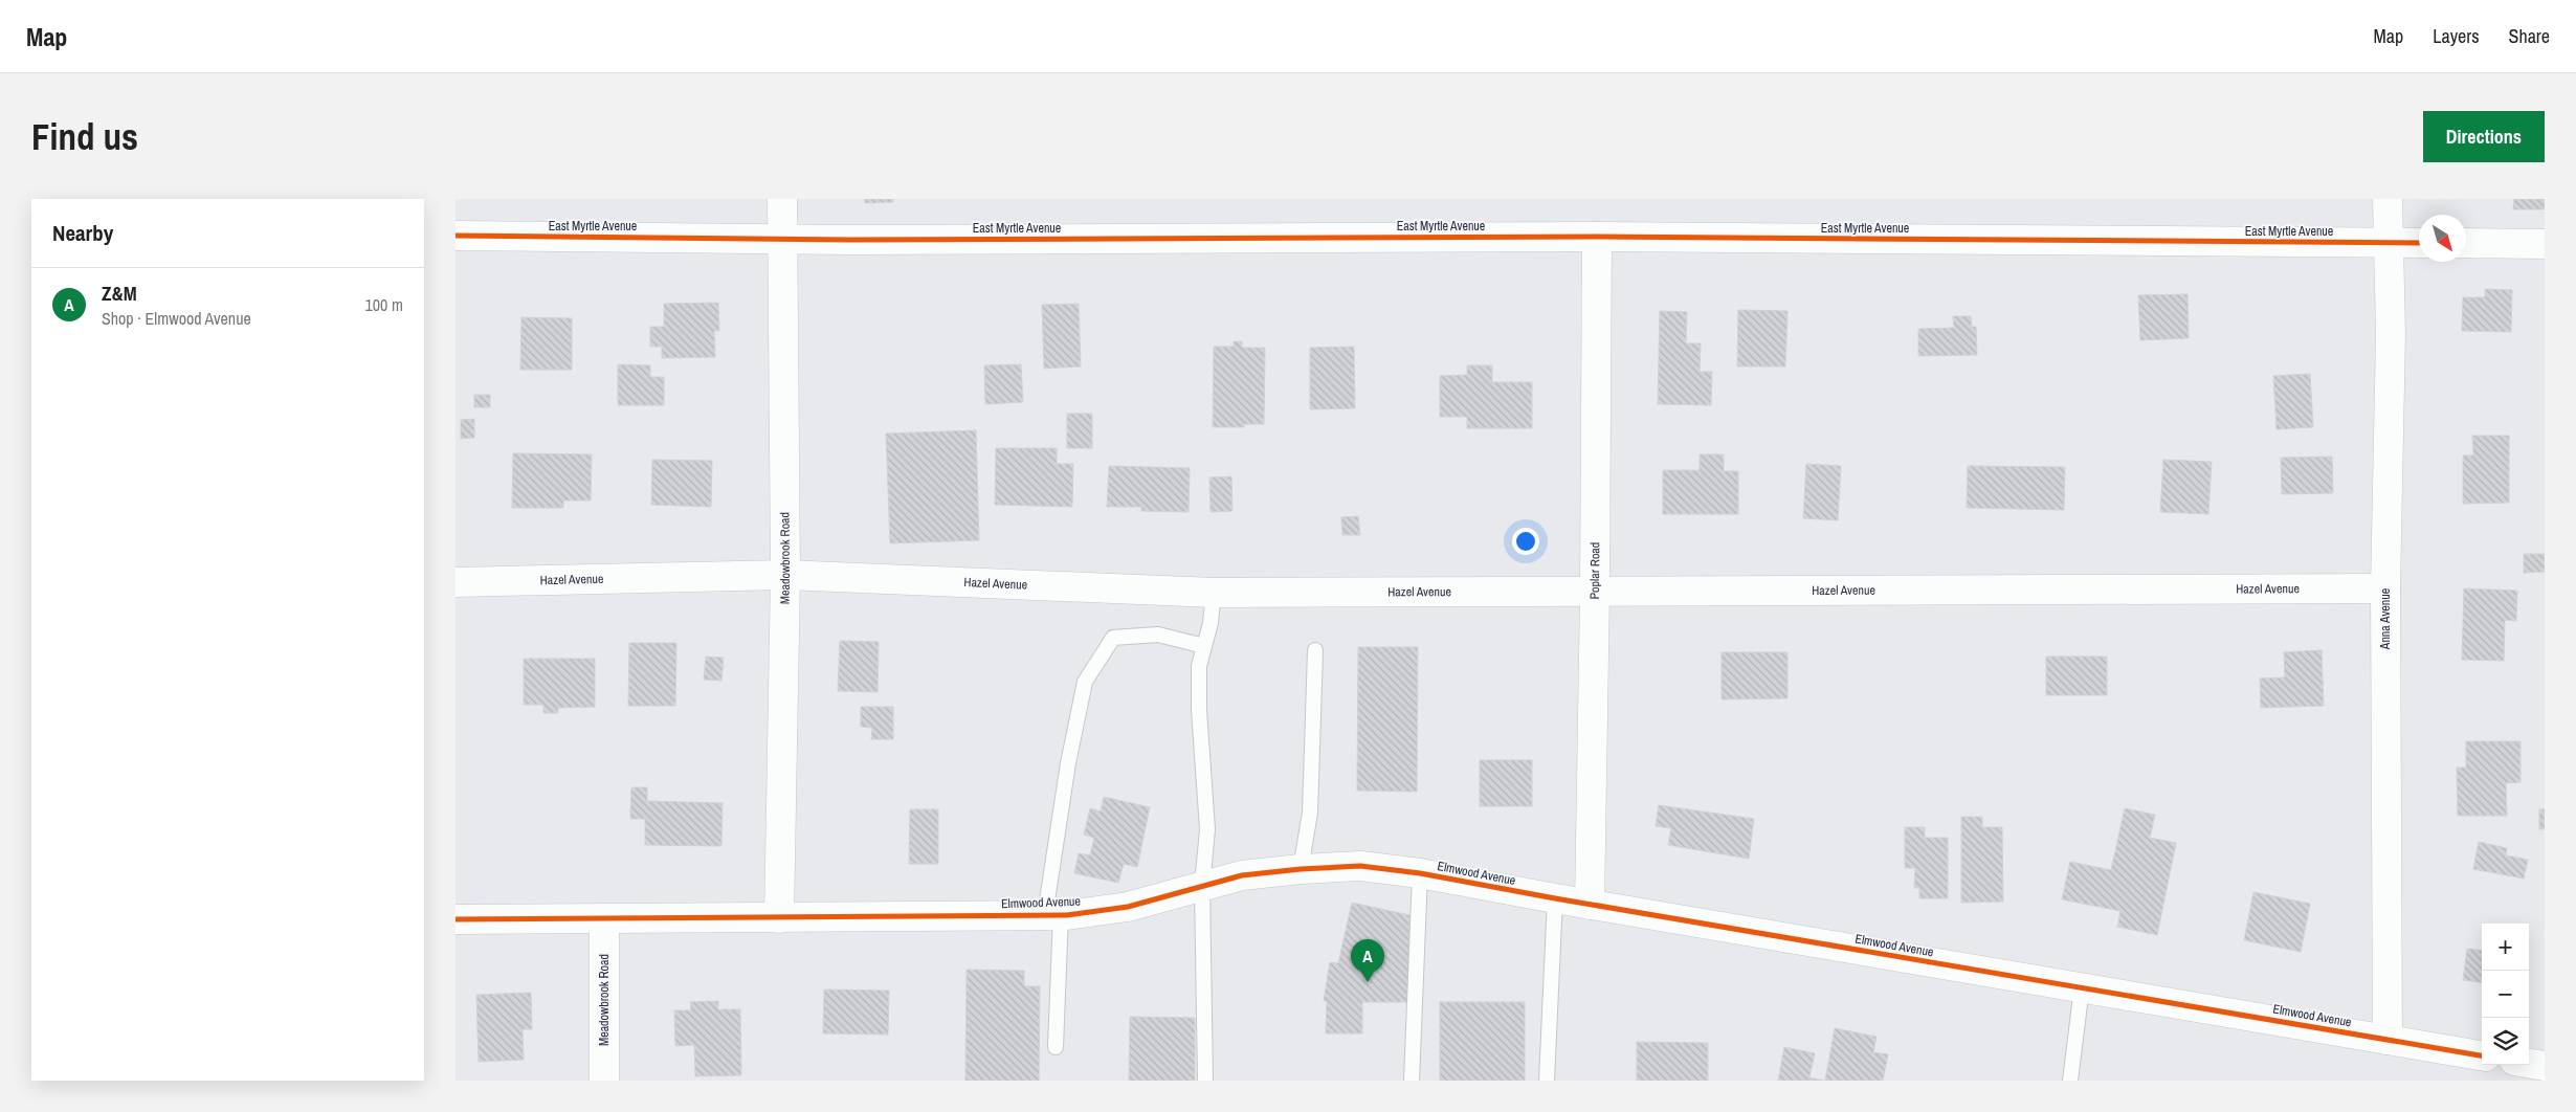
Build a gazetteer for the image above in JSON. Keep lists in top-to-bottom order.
{
  "streets": {
    "street": [
      "East Myrtle Avenue",
      "Meadowbrook Road",
      "Poplar Road",
      "Hazel Avenue",
      "Anna Avenue",
      "Elmwood Avenue"
    ]
  },
  "crossings": [
    ["East Myrtle Avenue", "Meadowbrook Road"],
    ["East Myrtle Avenue", "Poplar Road"],
    ["East Myrtle Avenue", "Anna Avenue"],
    ["Meadowbrook Road", "Hazel Avenue"],
    ["Meadowbrook Road", "Elmwood Avenue"],
    ["Poplar Road", "Hazel Avenue"],
    ["Poplar Road", "Elmwood Avenue"],
    ["Hazel Avenue", "Anna Avenue"],
    ["Anna Avenue", "Elmwood Avenue"]
  ],
  "north": "bottom right",
  "page": {
    "header": "Map",
    "nav": ["Map", "Layers", "Share"],
    "buttons": "Directions",
    "title": "Find us",
    "heading": "Nearby",
    "list": [
      {
        "mark": "A",
        "name": "Z&M",
        "note": "Shop · Elmwood Avenue",
        "value": "100 m"
      }
    ],
    "map_buttons": ["+", "−"],
    "pins": "A"
  }
}
